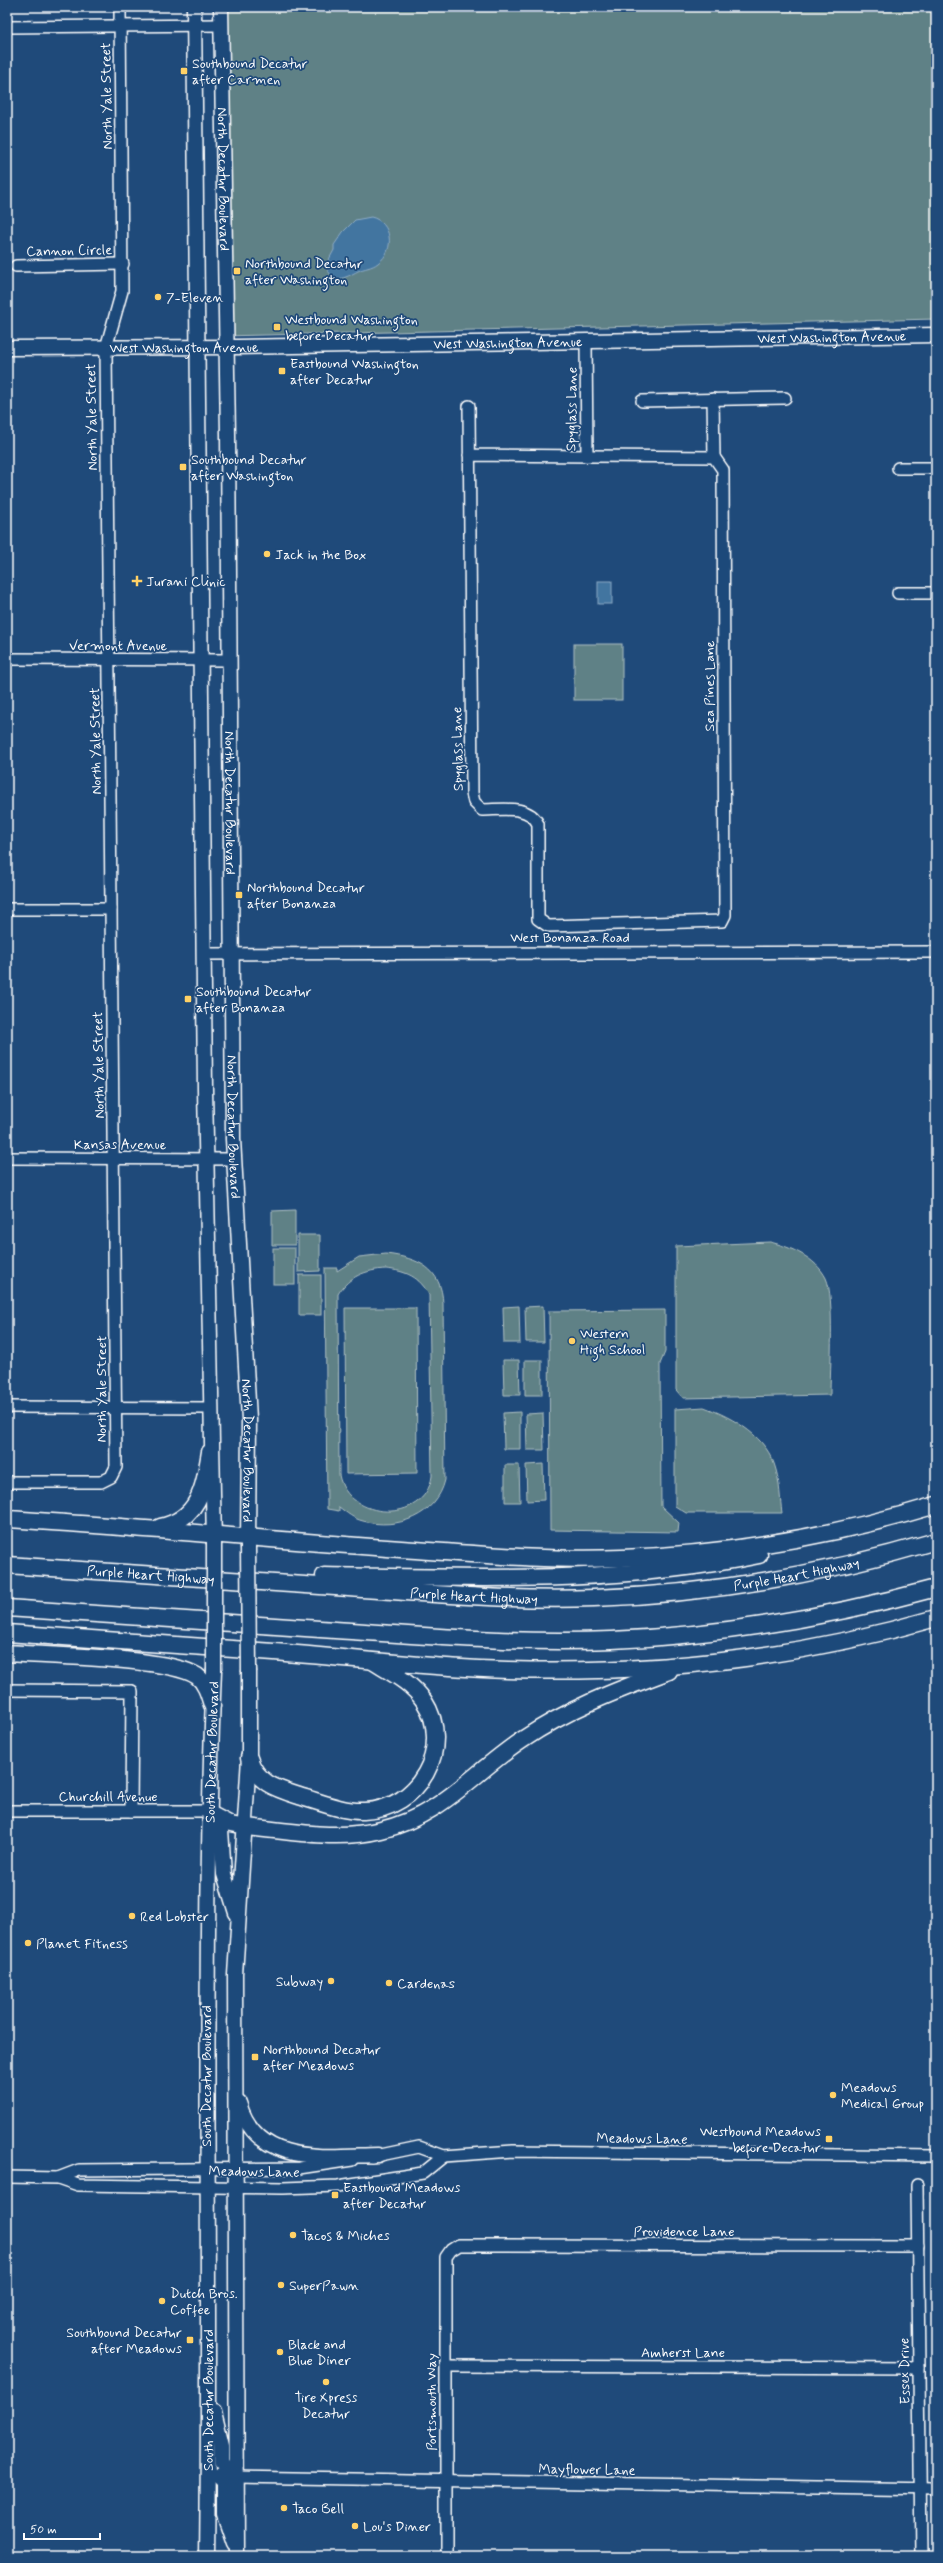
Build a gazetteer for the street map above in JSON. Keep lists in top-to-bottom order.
{
  "streets": {
    "highway": ["Purple Heart Highway"],
    "main road": ["North Decatur Boulevard", "West Washington Avenue", "South Decatur Boulevard"],
    "street": [
      "North Yale Street",
      "Cannon Circle",
      "Spyglass Lane",
      "Vermont Avenue",
      "Sea Pines Lane",
      "West Bonanza Road",
      "Kansas Avenue",
      "Churchill Avenue",
      "Meadows Lane",
      "Providence Lane",
      "Amherst Lane",
      "Essex Drive",
      "Portsmouth Way",
      "Mayflower Lane"
    ]
  },
  "crossings": [
    ["North Yale Street", "Cannon Circle"],
    ["North Yale Street", "West Washington Avenue"],
    ["North Yale Street", "Vermont Avenue"],
    ["North Yale Street", "Kansas Avenue"],
    ["North Decatur Boulevard", "West Washington Avenue"],
    ["North Decatur Boulevard", "Vermont Avenue"],
    ["North Decatur Boulevard", "West Bonanza Road"],
    ["North Decatur Boulevard", "Kansas Avenue"],
    ["North Decatur Boulevard", "South Decatur Boulevard"],
    ["West Washington Avenue", "Spyglass Lane"],
    ["Spyglass Lane", "Sea Pines Lane"],
    ["South Decatur Boulevard", "Churchill Avenue"],
    ["South Decatur Boulevard", "Meadows Lane"],
    ["South Decatur Boulevard", "Mayflower Lane"],
    ["Providence Lane", "Essex Drive"],
    ["Providence Lane", "Portsmouth Way"],
    ["Amherst Lane", "Essex Drive"],
    ["Amherst Lane", "Portsmouth Way"],
    ["Essex Drive", "Mayflower Lane"],
    ["Portsmouth Way", "Mayflower Lane"]
  ],
  "places": {
    "transit": [
      "Southbound Decatur after Carmen",
      "Northbound Decatur after Washington",
      "Westbound Washington before Decatur",
      "Eastbound Washington after Decatur",
      "Southbound Decatur after Washington",
      "Northbound Decatur after Bonanza",
      "Southbound Decatur after Bonanza",
      "Northbound Decatur after Meadows",
      "Westbound Meadows before Decatur",
      "Eastbound Meadows after Decatur",
      "Southbound Decatur after Meadows"
    ],
    "other": [
      "7-Eleven",
      "Jack in the Box",
      "Western High School",
      "Red Lobster",
      "Planet Fitness",
      "Subway",
      "Cardenas",
      "Meadows Medical Group",
      "Tacos & Miches",
      "SuperPawn",
      "Dutch Bros. Coffee",
      "Black and Blue Diner",
      "Tire Xpress Decatur",
      "Taco Bell",
      "Lou's Diner"
    ],
    "health": ["Jurani Clinic"]
  },
  "scale_bar": "50 m"
}
